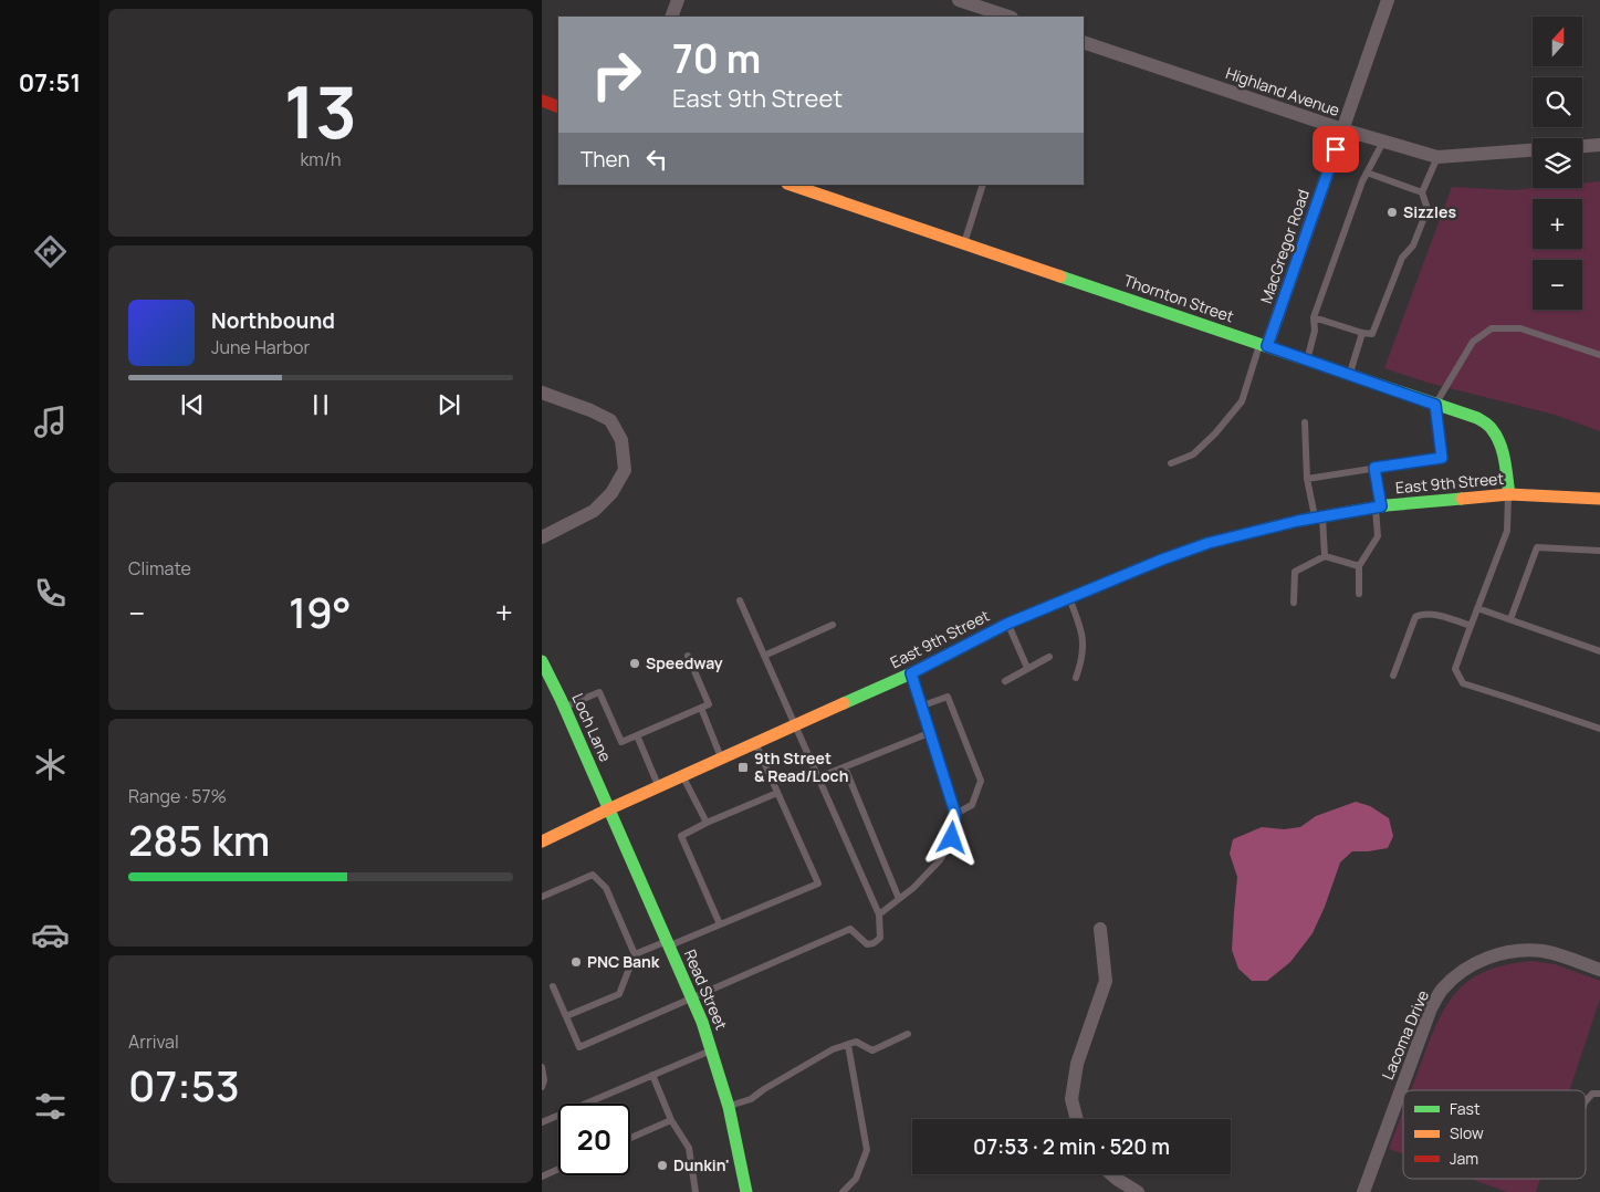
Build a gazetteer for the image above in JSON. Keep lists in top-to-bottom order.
{
  "streets": {
    "street": [
      "Highland Avenue",
      "MacGregor Road",
      "Thornton Street",
      "East 9th Street",
      "Loch Lane",
      "Read Street",
      "Lacoma Drive"
    ]
  },
  "crossings": [
    ["Highland Avenue", "MacGregor Road"],
    ["MacGregor Road", "Thornton Street"],
    ["Thornton Street", "East 9th Street"],
    ["East 9th Street", "Loch Lane"],
    ["East 9th Street", "Read Street"],
    ["Loch Lane", "Read Street"]
  ],
  "places": {
    "other": [
      "Sizzles",
      "Speedway",
      "PNC Bank",
      "Dunkin'"
    ],
    "transit": ["9th Street & Read/Loch"]
  },
  "legend": ["Fast", "Slow", "Jam"],
  "north": "top",
  "page": {
    "tabs": "07:51",
    "tile": [
      ["13", "km/h"],
      "Climate",
      ["Range · 57%", "285 km"],
      ["Arrival", "07:53"]
    ],
    "map_buttons": ["+", "−"],
    "turn": ["70 m", "East 9th Street"],
    "then": "Then",
    "song": ["Northbound", "June Harbor"],
    "heat": ["−", "19°", "+"],
    "limit": "20",
    "trip": "07:53 · 2 min · 520 m"
  }
}
